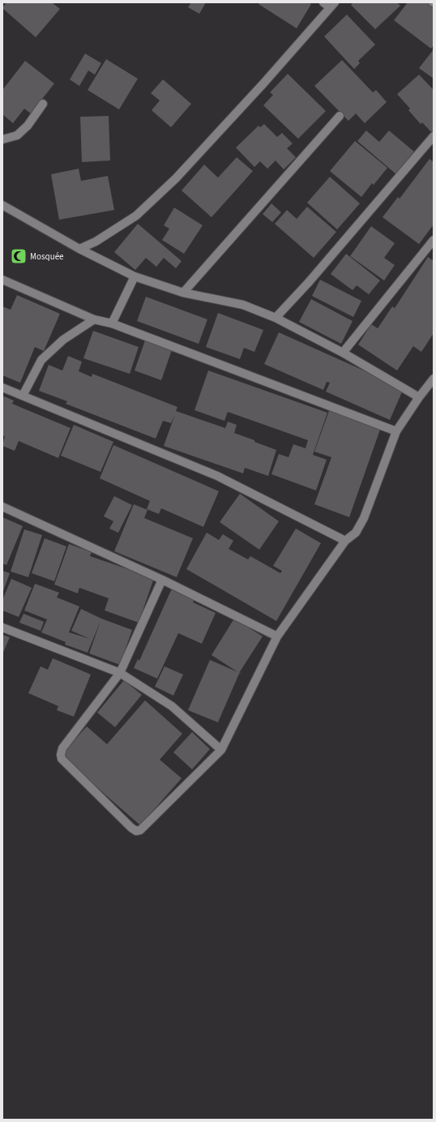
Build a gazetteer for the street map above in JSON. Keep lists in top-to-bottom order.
{
  "places": {
    "mosque": ["Mosquée"]
  }
}
